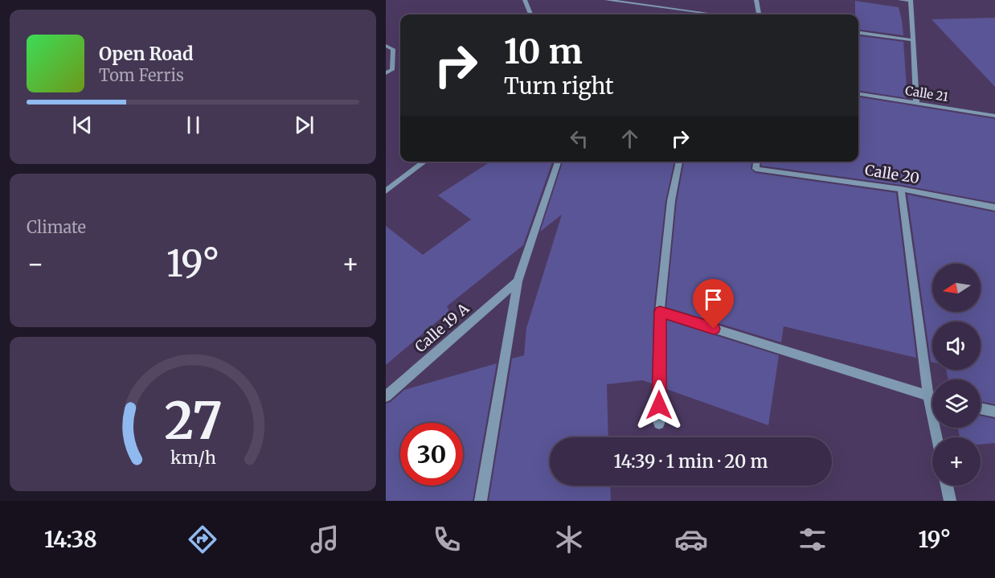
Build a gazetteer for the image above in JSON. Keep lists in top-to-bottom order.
{
  "streets": {
    "street": ["Calle 21", "Calle 20", "Calle 19 A"]
  },
  "north": "left",
  "page": {
    "turn": ["10 m", "Turn right"],
    "song": ["Open Road", "Tom Ferris"],
    "tile": "Climate",
    "heat": ["−", "19°", "+"],
    "map_buttons": "+",
    "limit": "30",
    "trip": "14:39 · 1 min · 20 m",
    "tabs": ["14:38", "19°"],
    "gauge": ["27", "km/h"]
  }
}
